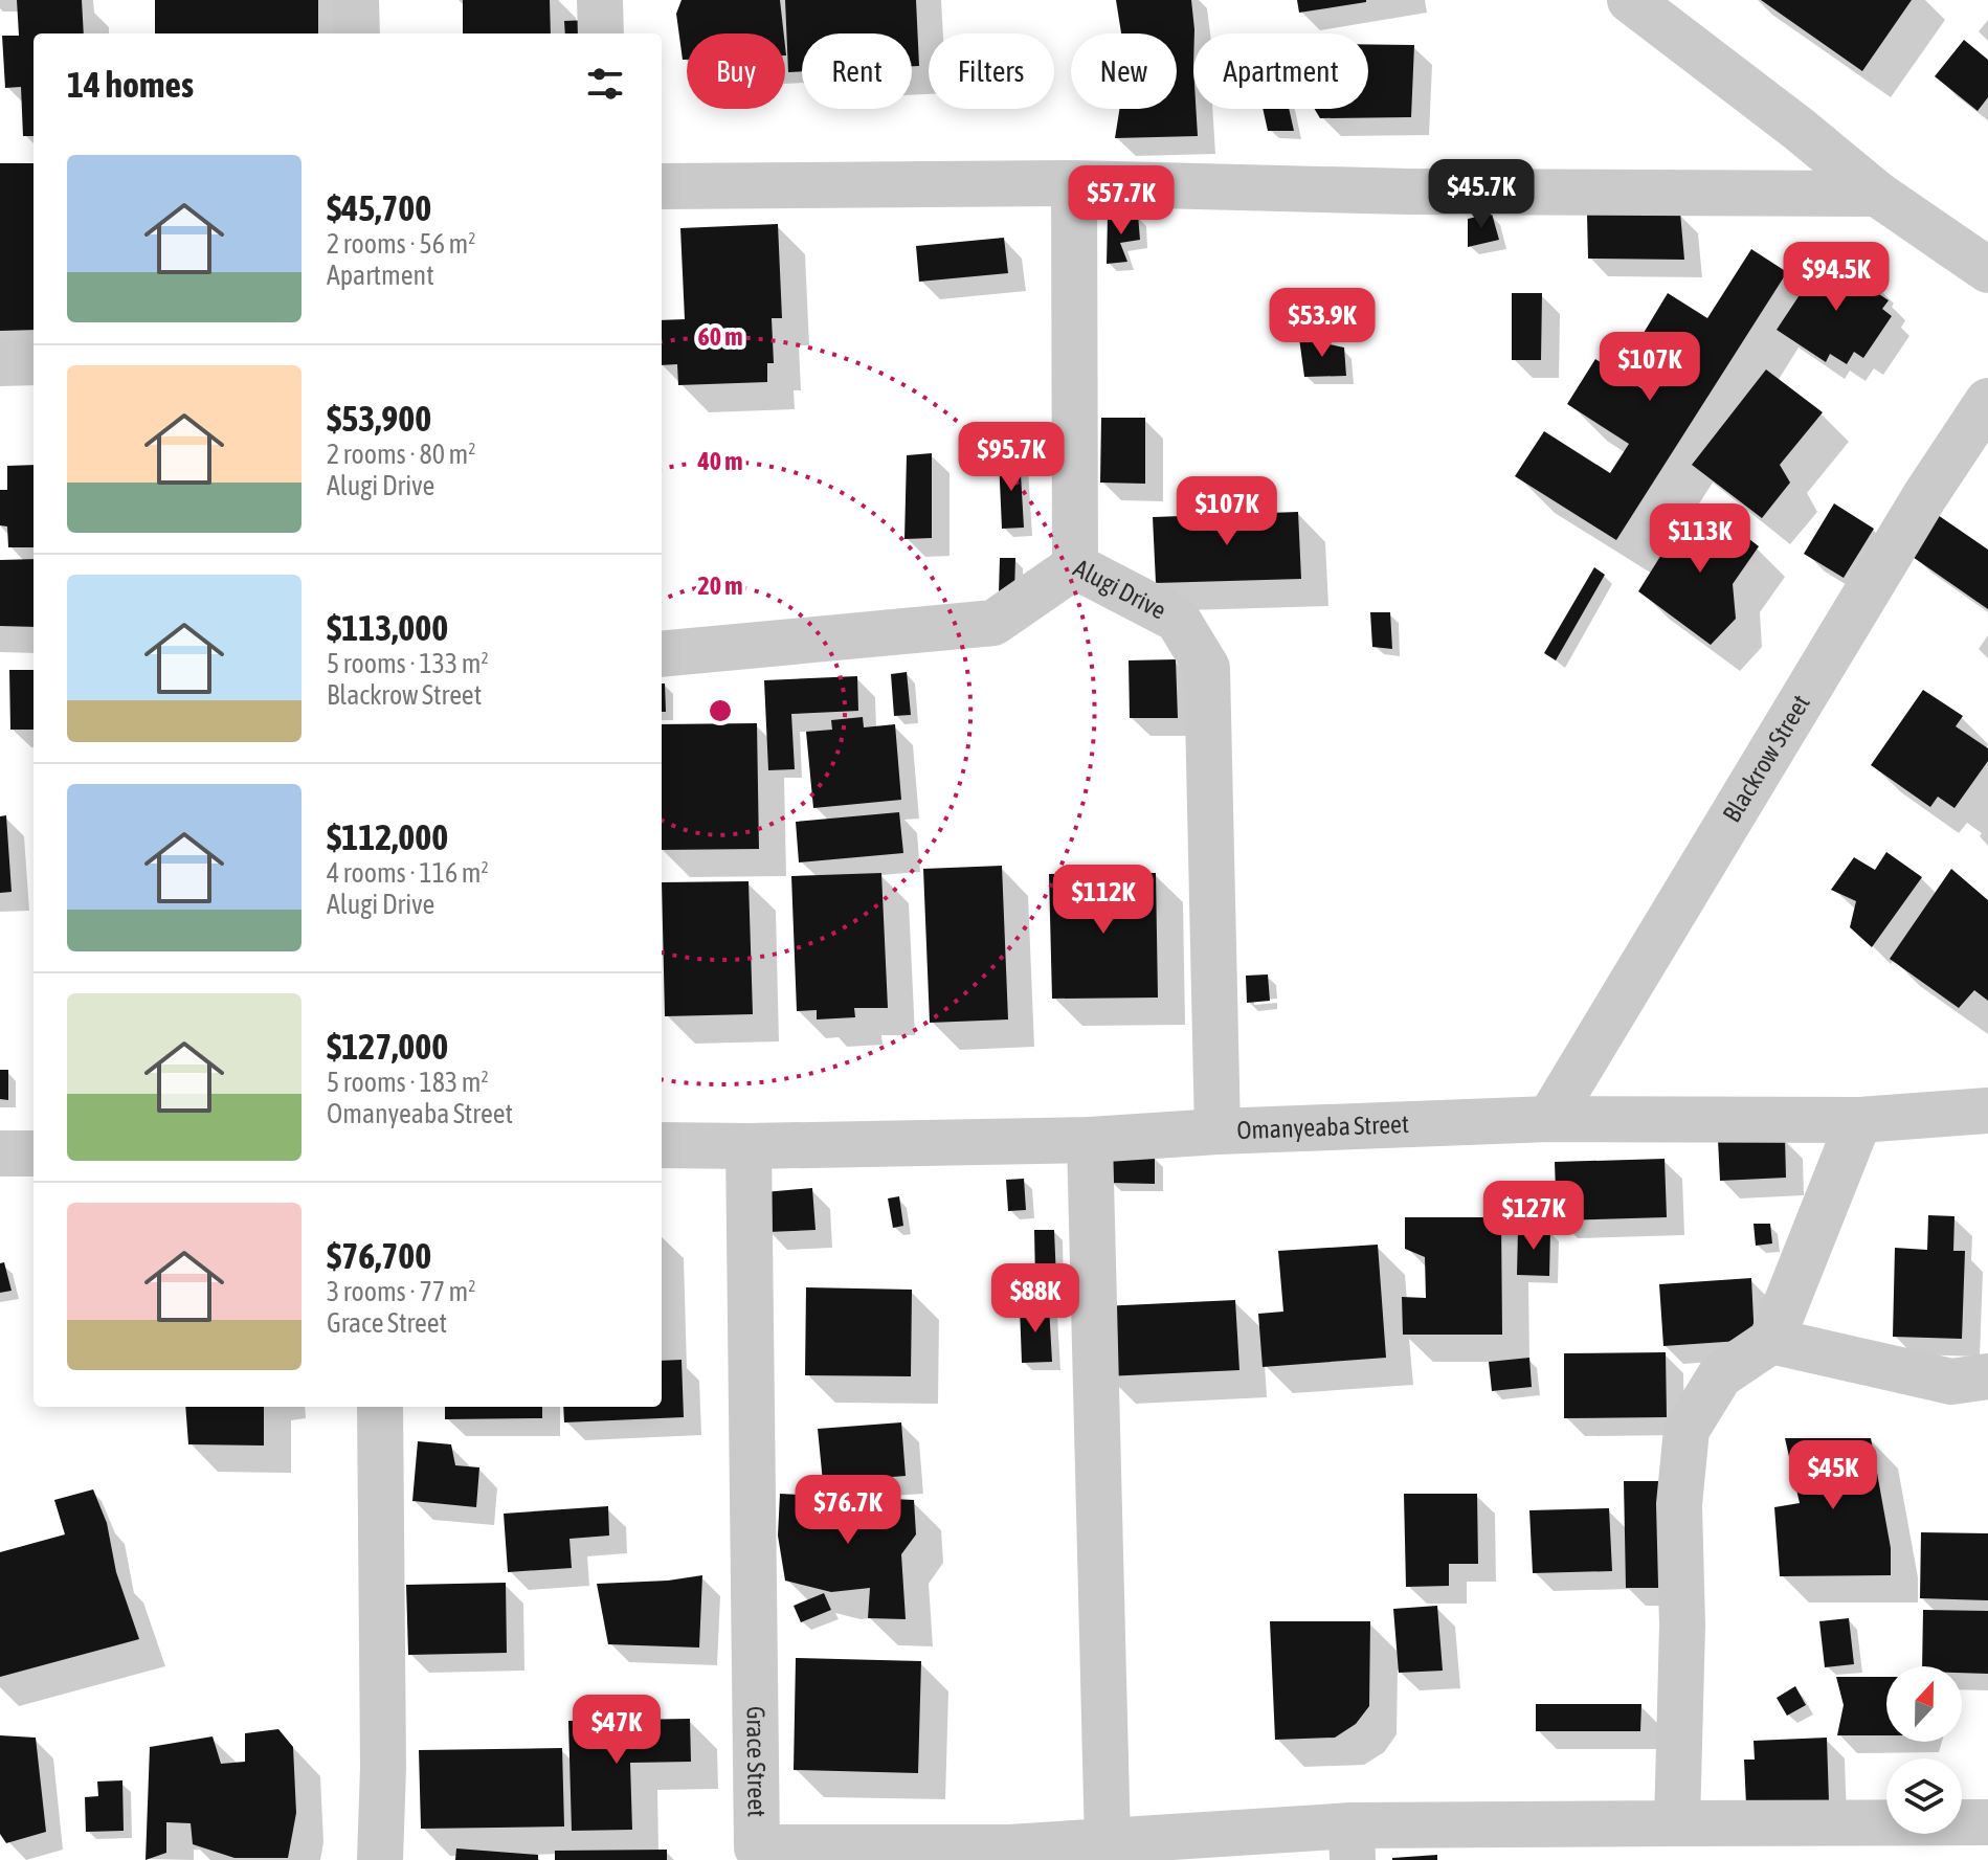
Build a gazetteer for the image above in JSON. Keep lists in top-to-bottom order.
{
  "streets": {
    "street": [
      "Alugi Drive",
      "Blackrow Street",
      "Omanyeaba Street",
      "Grace Street"
    ]
  },
  "crossings": [
    ["Alugi Drive", "Omanyeaba Street"],
    ["Blackrow Street", "Omanyeaba Street"],
    ["Omanyeaba Street", "Grace Street"]
  ],
  "north": "top",
  "page": {
    "chip": [
      "Buy",
      "Rent",
      "Filters",
      "New",
      "Apartment"
    ],
    "heading": "14 homes",
    "list": [
      {
        "name": "$45,700",
        "note": "2 rooms · 56 m² · Apartment"
      },
      {
        "name": "$53,900",
        "note": "2 rooms · 80 m² · Alugi Drive"
      },
      {
        "name": "$113,000",
        "note": "5 rooms · 133 m² · Blackrow Street"
      },
      {
        "name": "$112,000",
        "note": "4 rooms · 116 m² · Alugi Drive"
      },
      {
        "name": "$127,000",
        "note": "5 rooms · 183 m² · Omanyeaba Street"
      },
      {
        "name": "$76,700",
        "note": "3 rooms · 77 m² · Grace Street"
      }
    ],
    "price": [
      "$45.7K",
      "$57.7K",
      "$94.5K",
      "$53.9K",
      "$107K",
      "$95.7K",
      "$107K",
      "$113K",
      "$112K",
      "$127K",
      "$88K",
      "$45K",
      "$76.7K",
      "$47K"
    ]
  },
  "rings": ["60 m", "40 m", "20 m"]
}
